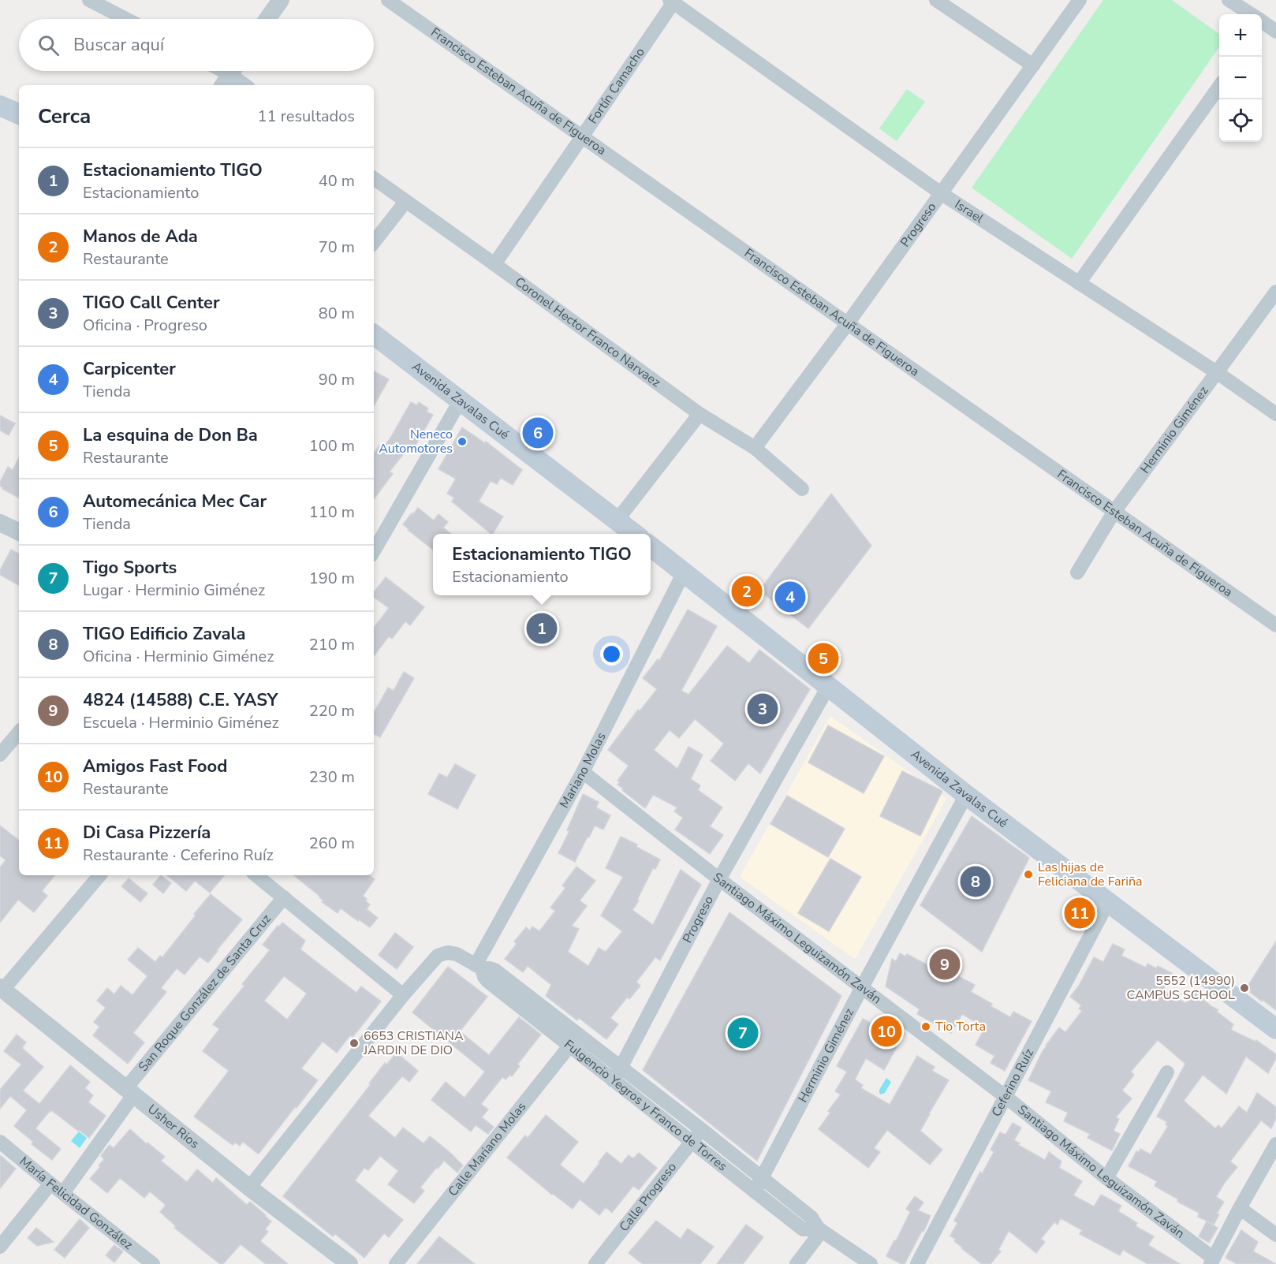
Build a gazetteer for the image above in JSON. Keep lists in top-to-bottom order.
{
  "streets": {
    "main road": ["Avenida Zavalas Cué"],
    "street": [
      "Fortín Camacho",
      "Francisco Esteban Acuña de Figueroa",
      "Israel",
      "Progreso",
      "Coronel Hector Franco Narvaez",
      "Herminio Giménez",
      "Mariano Molas",
      "Santiago Máximo Leguizamón Zaván",
      "San Roque González de Santa Cruz",
      "Ceferino Ruíz",
      "Fulgencio Yegros y Franco de Torres",
      "Usher Rios",
      "Calle Mariano Molas",
      "Calle Progreso",
      "María Felicidad González"
    ]
  },
  "crossings": [
    ["Fortín Camacho", "Francisco Esteban Acuña de Figueroa"],
    ["Fortín Camacho", "Israel"],
    ["Fortín Camacho", "Coronel Hector Franco Narvaez"],
    ["Francisco Esteban Acuña de Figueroa", "Progreso"],
    ["Francisco Esteban Acuña de Figueroa", "Herminio Giménez"],
    ["Israel", "Progreso"],
    ["Israel", "Herminio Giménez"],
    ["Progreso", "Coronel Hector Franco Narvaez"],
    ["Progreso", "Avenida Zavalas Cué"],
    ["Progreso", "Santiago Máximo Leguizamón Zaván"],
    ["Progreso", "Fulgencio Yegros y Franco de Torres"],
    ["Avenida Zavalas Cué", "Herminio Giménez"],
    ["Avenida Zavalas Cué", "Mariano Molas"],
    ["Avenida Zavalas Cué", "Ceferino Ruíz"],
    ["Herminio Giménez", "Santiago Máximo Leguizamón Zaván"],
    ["Herminio Giménez", "Fulgencio Yegros y Franco de Torres"],
    ["Mariano Molas", "Santiago Máximo Leguizamón Zaván"],
    ["Mariano Molas", "Fulgencio Yegros y Franco de Torres"],
    ["Santiago Máximo Leguizamón Zaván", "Ceferino Ruíz"],
    ["San Roque González de Santa Cruz", "Usher Rios"],
    ["San Roque González de Santa Cruz", "María Felicidad González"],
    ["Fulgencio Yegros y Franco de Torres", "Calle Mariano Molas"],
    ["Fulgencio Yegros y Franco de Torres", "Calle Progreso"]
  ],
  "places": [
    "Neneco Automotores",
    "Las hijas de Feliciana de Fariña",
    "5552 (14990) CAMPUS SCHOOL",
    "Tio Torta",
    "6653 CRISTIANA JARDIN DE DIO"
  ],
  "page": {
    "map_buttons": ["+", "−"],
    "search": "Buscar aquí",
    "heading": ["Cerca", "11 resultados"],
    "list": [
      {
        "mark": "1",
        "name": "Estacionamiento TIGO",
        "note": "Estacionamiento",
        "value": "40 m"
      },
      {
        "mark": "2",
        "name": "Manos de Ada",
        "note": "Restaurante",
        "value": "70 m"
      },
      {
        "mark": "3",
        "name": "TIGO Call Center",
        "note": "Oficina · Progreso",
        "value": "80 m"
      },
      {
        "mark": "4",
        "name": "Carpicenter",
        "note": "Tienda",
        "value": "90 m"
      },
      {
        "mark": "5",
        "name": "La esquina de Don Ba",
        "note": "Restaurante",
        "value": "100 m"
      },
      {
        "mark": "6",
        "name": "Automecánica Mec Car",
        "note": "Tienda",
        "value": "110 m"
      },
      {
        "mark": "7",
        "name": "Tigo Sports",
        "note": "Lugar · Herminio Giménez",
        "value": "190 m"
      },
      {
        "mark": "8",
        "name": "TIGO Edificio Zavala",
        "note": "Oficina · Herminio Giménez",
        "value": "210 m"
      },
      {
        "mark": "9",
        "name": "4824 (14588) C.E. YASY",
        "note": "Escuela · Herminio Giménez",
        "value": "220 m"
      },
      {
        "mark": "10",
        "name": "Amigos Fast Food",
        "note": "Restaurante",
        "value": "230 m"
      },
      {
        "mark": "11",
        "name": "Di Casa Pizzería",
        "note": "Restaurante · Ceferino Ruíz",
        "value": "260 m"
      }
    ],
    "pins": [
      "6",
      "2",
      "4",
      "1",
      "5",
      "3",
      "8",
      "11",
      "9",
      "10",
      "7"
    ],
    "popup": ["Estacionamiento TIGO", "Estacionamiento"]
  }
}
